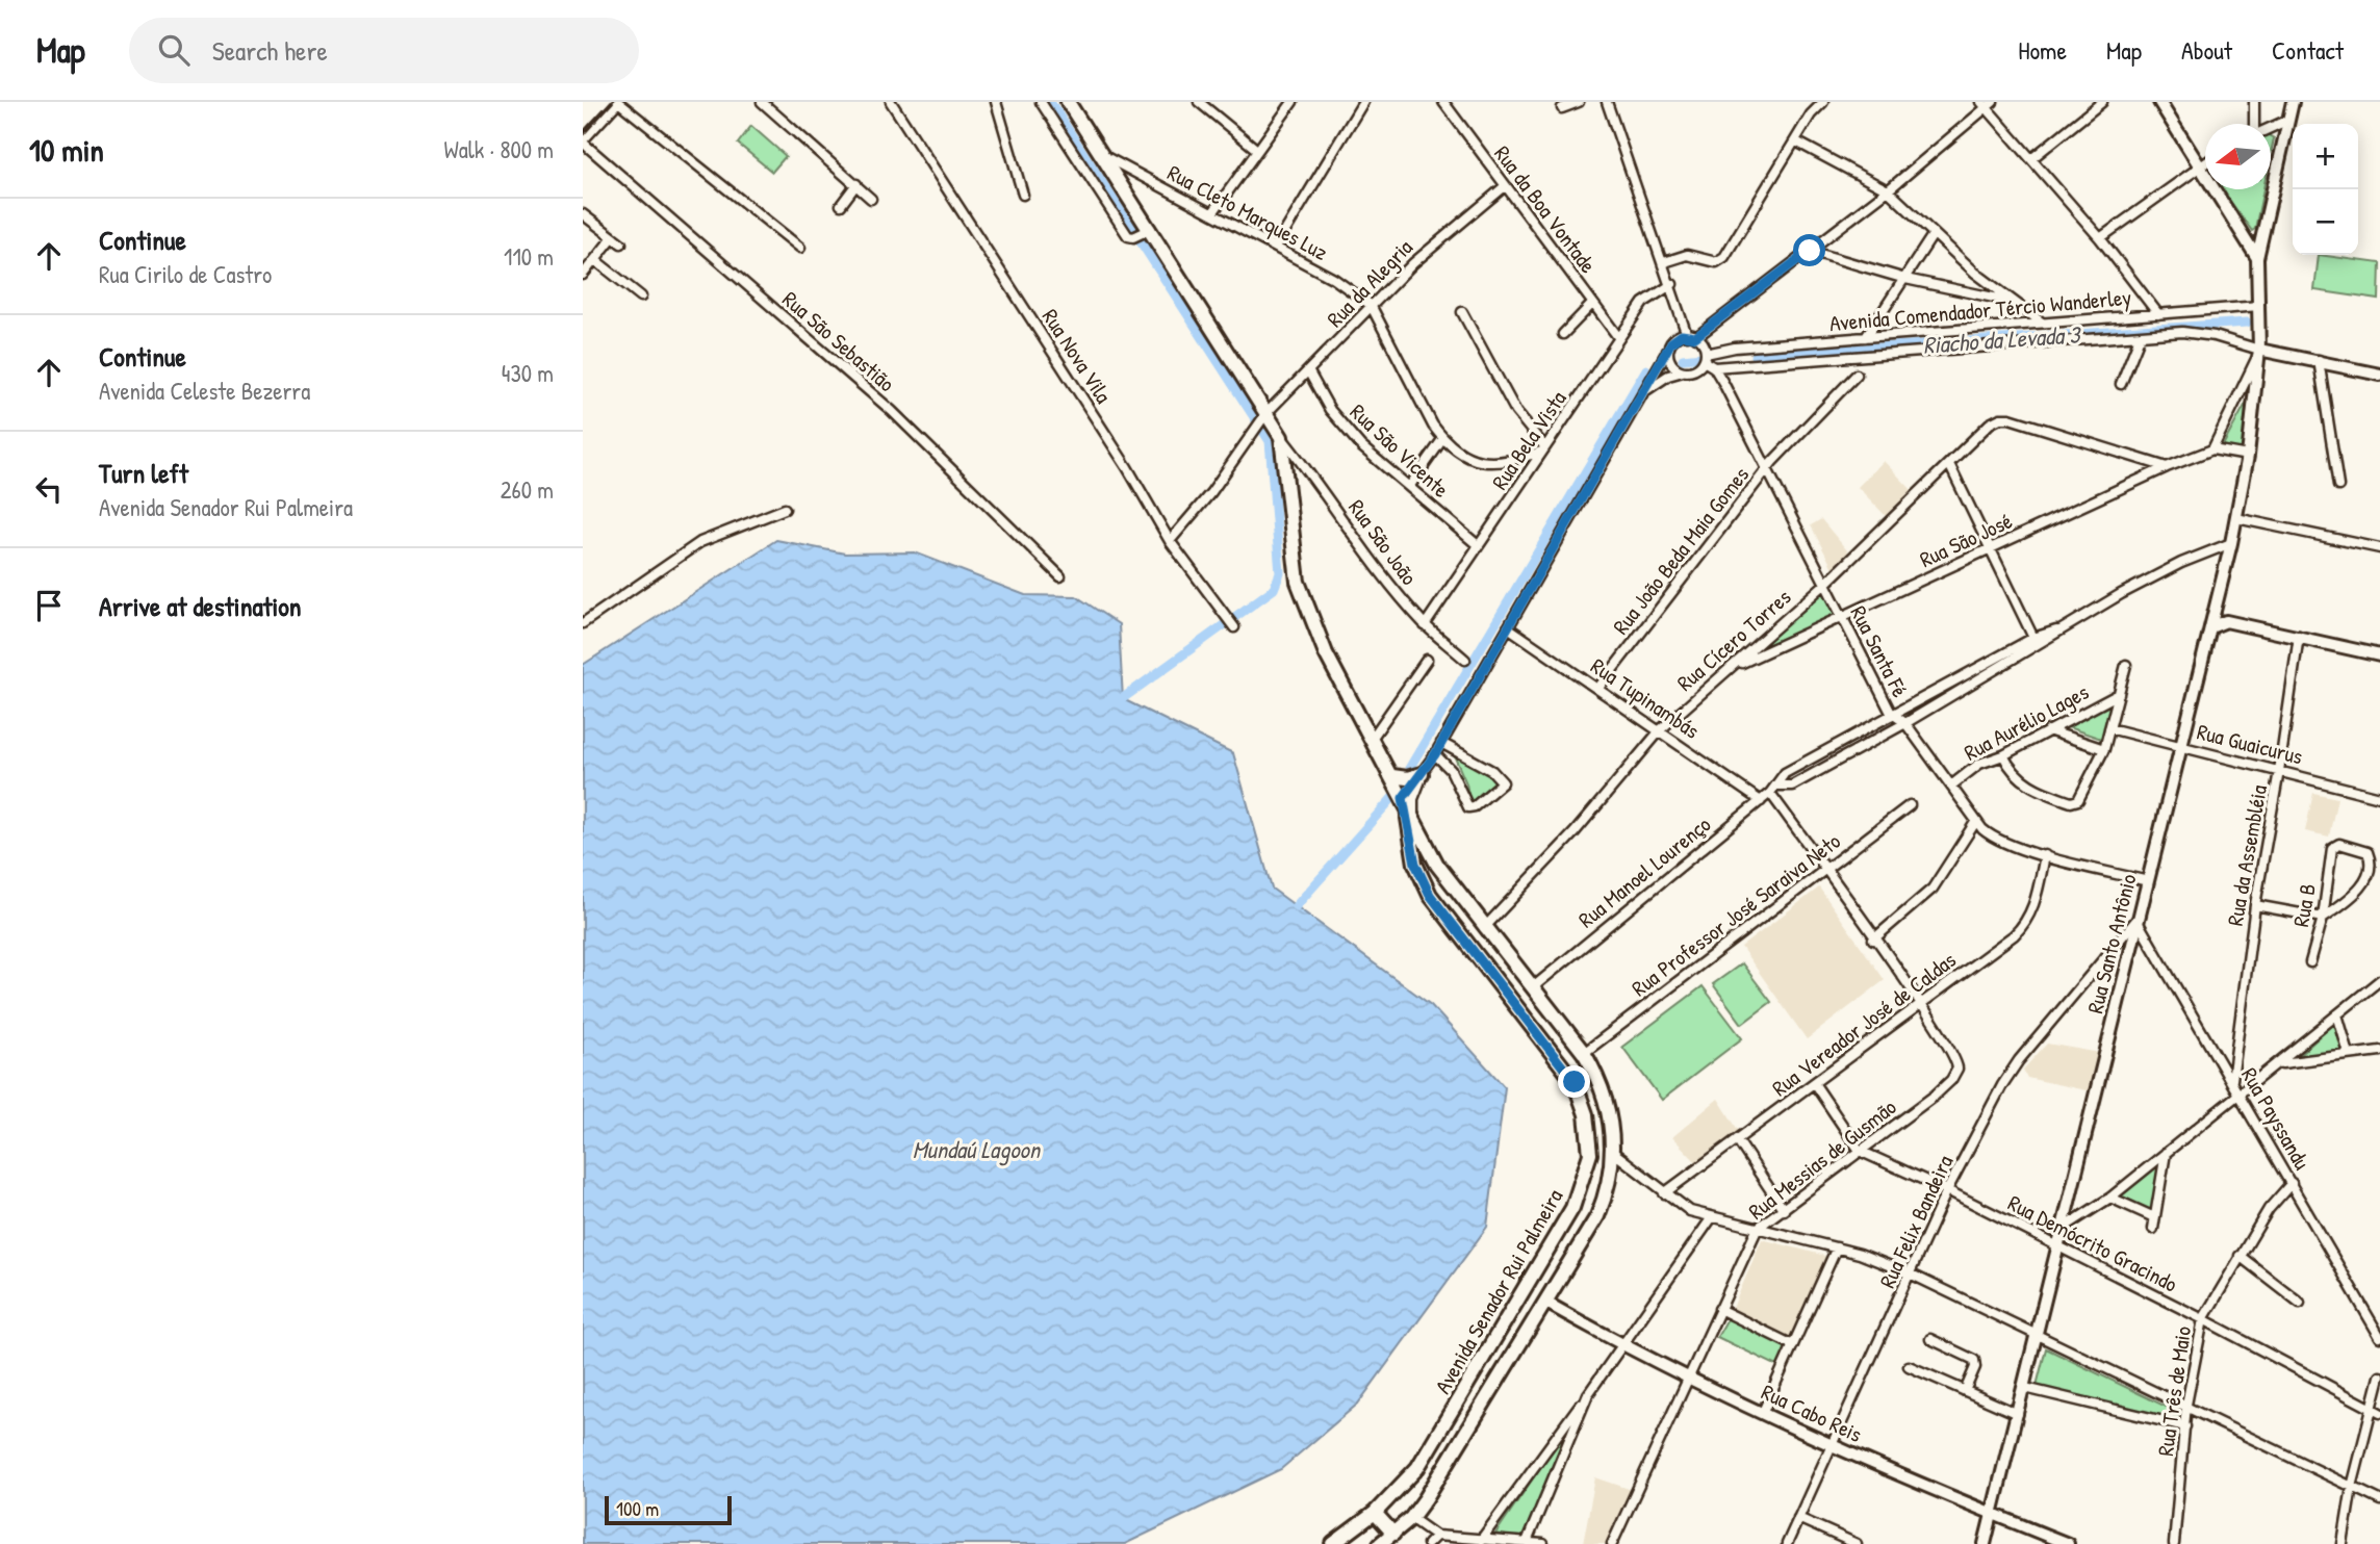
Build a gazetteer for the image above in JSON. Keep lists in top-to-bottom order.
{
  "streets": {
    "main road": ["Avenida Senador Rui Palmeira"],
    "street": [
      "Rua da Boa Vontade",
      "Rua Cleto Marques Luz",
      "Rua da Alegria",
      "Avenida Comendador Tércio Wanderley",
      "Rua São Sebastião",
      "Rua Nova Vila",
      "Rua Bela Vista",
      "Rua São Vicente",
      "Rua São José",
      "Rua São João",
      "Rua João Beda Maia Gomes",
      "Rua Cícero Torres",
      "Rua Santa Fé",
      "Rua Tupinambás",
      "Rua Aurélio Lages",
      "Rua Guaicurus",
      "Rua da Assembléia",
      "Rua Manoel Lourenço",
      "Rua B",
      "Rua Professor José Saraiva Neto",
      "Rua Santo Antônio",
      "Rua Vereador José de Caldas",
      "Rua Payssandu",
      "Rua Messias de Gusmão",
      "Rua Felix Bandeira",
      "Rua Demócrito Gracindo",
      "Rua Três de Maio",
      "Rua Cabo Reis"
    ]
  },
  "crossings": [
    ["Rua da Boa Vontade", "Rua da Alegria"],
    ["Rua da Boa Vontade", "Rua Bela Vista"],
    ["Rua Cleto Marques Luz", "Rua da Alegria"],
    ["Rua Cleto Marques Luz", "Avenida Senador Rui Palmeira"],
    ["Rua da Alegria", "Rua Nova Vila"],
    ["Rua da Alegria", "Rua São Vicente"],
    ["Rua da Alegria", "Avenida Senador Rui Palmeira"],
    ["Avenida Comendador Tércio Wanderley", "Rua Santa Fé"],
    ["Avenida Comendador Tércio Wanderley", "Rua Santo Antônio"],
    ["Rua Bela Vista", "Rua São Vicente"],
    ["Rua Bela Vista", "Rua São João"],
    ["Rua São José", "Rua Cícero Torres"],
    ["Rua São José", "Rua Santa Fé"],
    ["Rua São João", "Avenida Senador Rui Palmeira"],
    ["Rua João Beda Maia Gomes", "Rua Santa Fé"],
    ["Rua João Beda Maia Gomes", "Rua Tupinambás"],
    ["Rua Cícero Torres", "Rua Santa Fé"],
    ["Rua Cícero Torres", "Rua Tupinambás"],
    ["Rua Cícero Torres", "Avenida Senador Rui Palmeira"],
    ["Rua Santa Fé", "Rua Aurélio Lages"],
    ["Rua Santa Fé", "Rua Manoel Lourenço"],
    ["Rua Santa Fé", "Rua Santo Antônio"],
    ["Rua Santa Fé", "Rua Vereador José de Caldas"],
    ["Rua Tupinambás", "Rua Manoel Lourenço"],
    ["Rua Guaicurus", "Rua da Assembléia"],
    ["Rua Guaicurus", "Rua Santo Antônio"],
    ["Rua da Assembléia", "Rua Payssandu"],
    ["Rua Manoel Lourenço", "Rua Santo Antônio"],
    ["Rua Manoel Lourenço", "Avenida Senador Rui Palmeira"],
    ["Rua Professor José Saraiva Neto", "Avenida Senador Rui Palmeira"],
    ["Rua Santo Antônio", "Rua Payssandu"],
    ["Rua Santo Antônio", "Rua Felix Bandeira"],
    ["Rua Santo Antônio", "Rua Demócrito Gracindo"],
    ["Rua Santo Antônio", "Rua Cabo Reis"],
    ["Rua Vereador José de Caldas", "Rua Messias de Gusmão"],
    ["Rua Payssandu", "Rua Três de Maio"],
    ["Rua Messias de Gusmão", "Rua Demócrito Gracindo"],
    ["Rua Messias de Gusmão", "Rua Cabo Reis"],
    ["Rua Felix Bandeira", "Rua Demócrito Gracindo"],
    ["Rua Felix Bandeira", "Rua Cabo Reis"],
    ["Rua Demócrito Gracindo", "Rua Três de Maio"],
    ["Avenida Senador Rui Palmeira", "Rua Cabo Reis"]
  ],
  "water": ["Riacho da Levada 3", "Mundaú Lagoon"],
  "scale_bar": "100 m",
  "north": "left",
  "page": {
    "header": "Map",
    "search": "Search here",
    "nav": [
      "Home",
      "Map",
      "About",
      "Contact"
    ],
    "heading": ["10 min", "Walk · 800 m"],
    "map_buttons": ["+", "−"],
    "list": [
      ["Continue", "Rua Cirilo de Castro", "110 m"],
      ["Continue", "Avenida Celeste Bezerra", "430 m"],
      ["Turn left", "Avenida Senador Rui Palmeira", "260 m"],
      "Arrive at destination"
    ],
    "scale": "100 m"
  }
}
